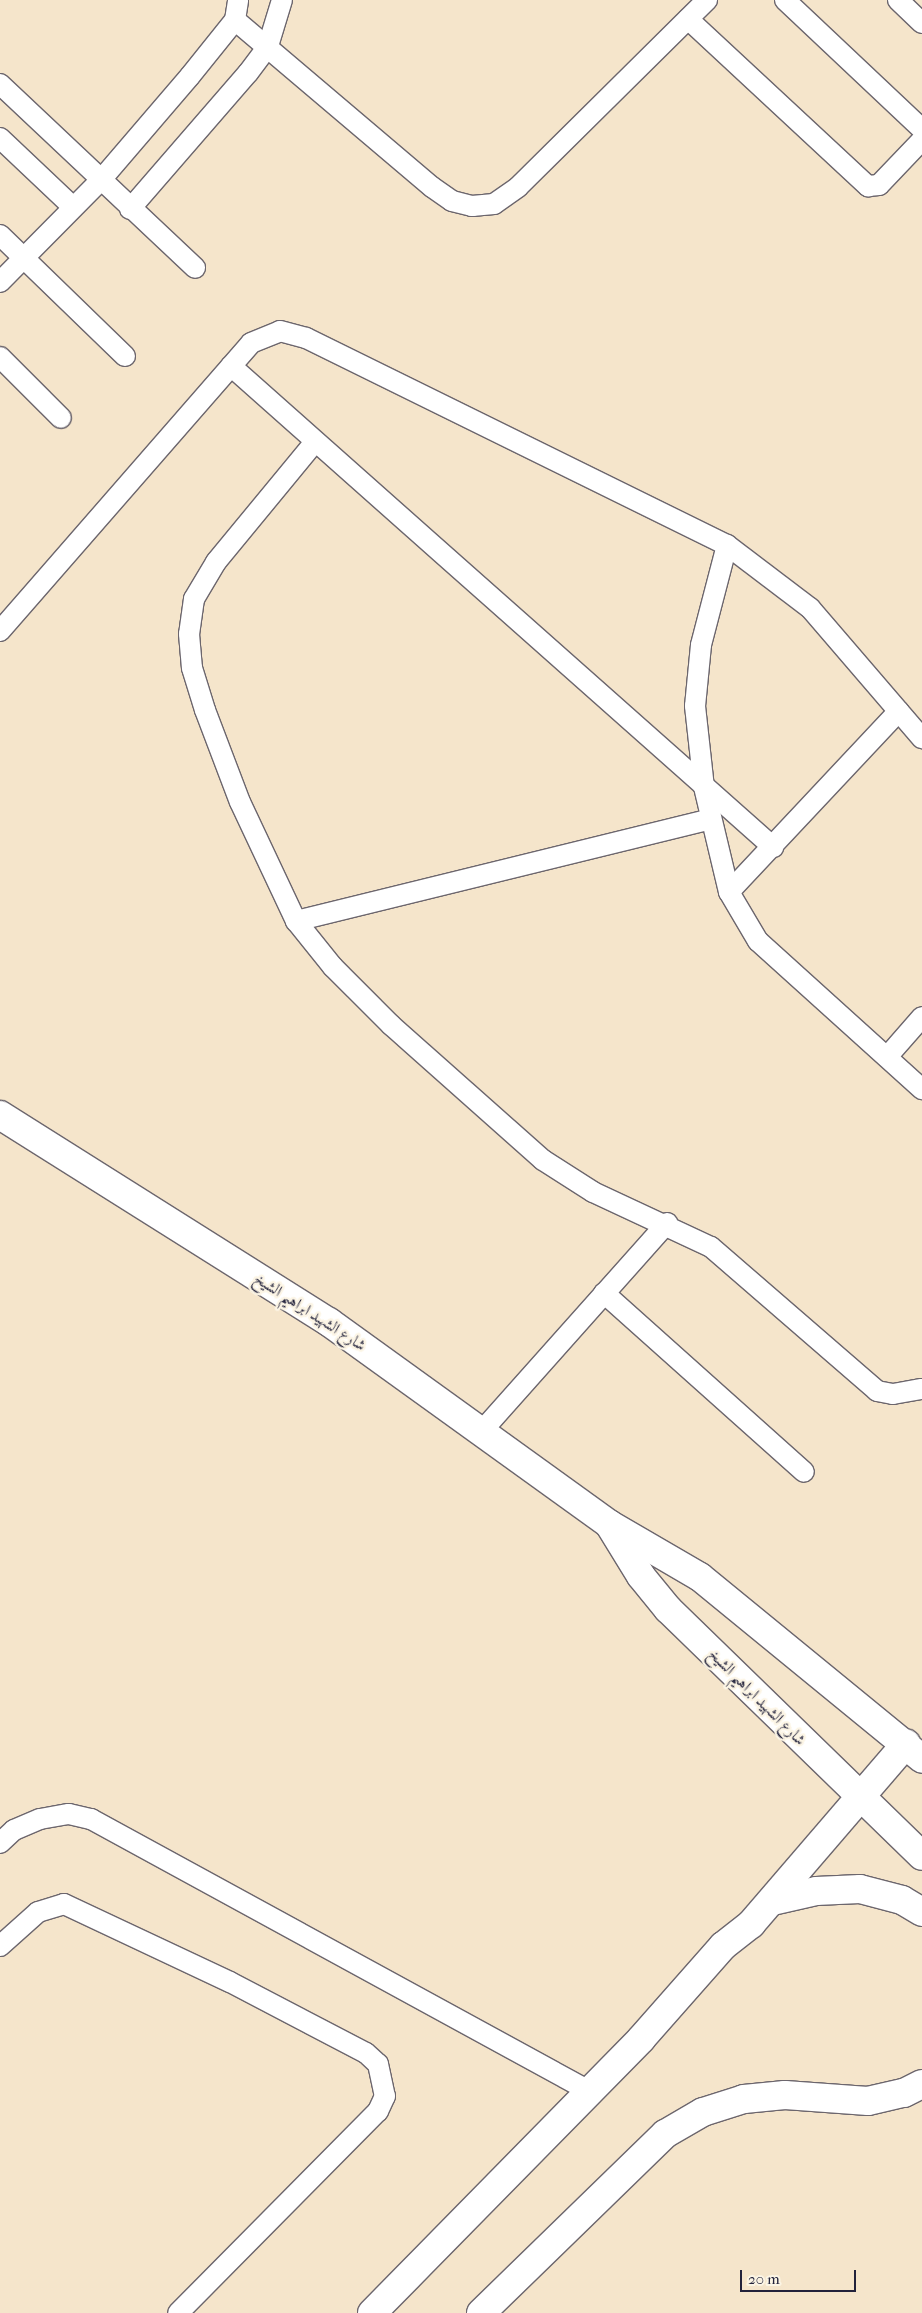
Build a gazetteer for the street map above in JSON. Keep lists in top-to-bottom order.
{
  "streets": {
    "street": ["شارع الشهيد ابراهيم الشيخ"]
  },
  "scale_bar": "20 m"
}
